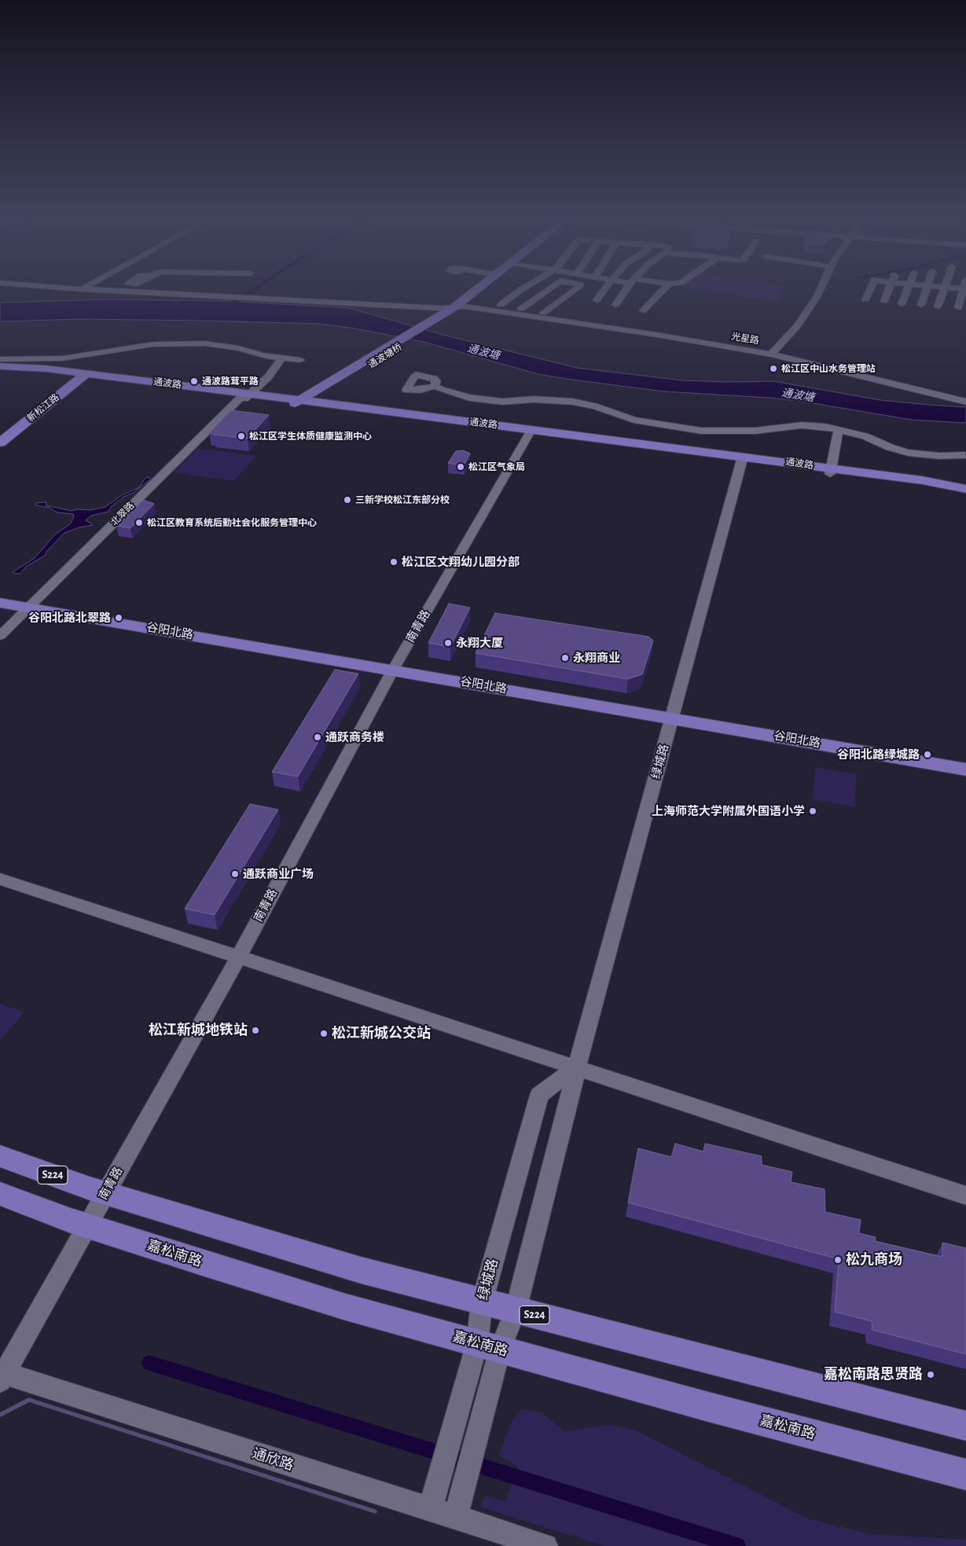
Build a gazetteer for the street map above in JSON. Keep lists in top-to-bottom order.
{
  "streets": {
    "main road": [
      "通波塘桥",
      "通波路",
      "新松江路",
      "谷阳北路",
      "S224",
      "嘉松南路"
    ],
    "street": [
      "光星路",
      "北翠路",
      "南青路",
      "绿城路",
      "通欣路"
    ]
  },
  "crossings": [
    ["光星路", "通波塘桥"],
    ["通波塘桥", "通波路"],
    ["通波路", "新松江路"],
    ["通波路", "北翠路"],
    ["通波路", "南青路"],
    ["通波路", "绿城路"],
    ["北翠路", "谷阳北路"],
    ["南青路", "谷阳北路"],
    ["南青路", "S224"],
    ["南青路", "嘉松南路"],
    ["南青路", "通欣路"],
    ["谷阳北路", "绿城路"],
    ["绿城路", "S224"],
    ["绿城路", "嘉松南路"],
    ["绿城路", "通欣路"]
  ],
  "water": ["通波塘"],
  "places": [
    "松江区中山水务管理站",
    "通波路茸平路",
    "松江区学生体质健康监测中心",
    "松江区气象局",
    "三新学校松江东部分校",
    "松江区教育系统后勤社会化服务管理中心",
    "松江区文翔幼儿园分部",
    "谷阳北路北翠路",
    "永翔大厦",
    "永翔商业",
    "通跃商务楼",
    "谷阳北路绿城路",
    "上海师范大学附属外国语小学",
    "通跃商业广场",
    "松江新城地铁站",
    "松江新城公交站",
    "松九商场",
    "嘉松南路思贤路"
  ]
}
